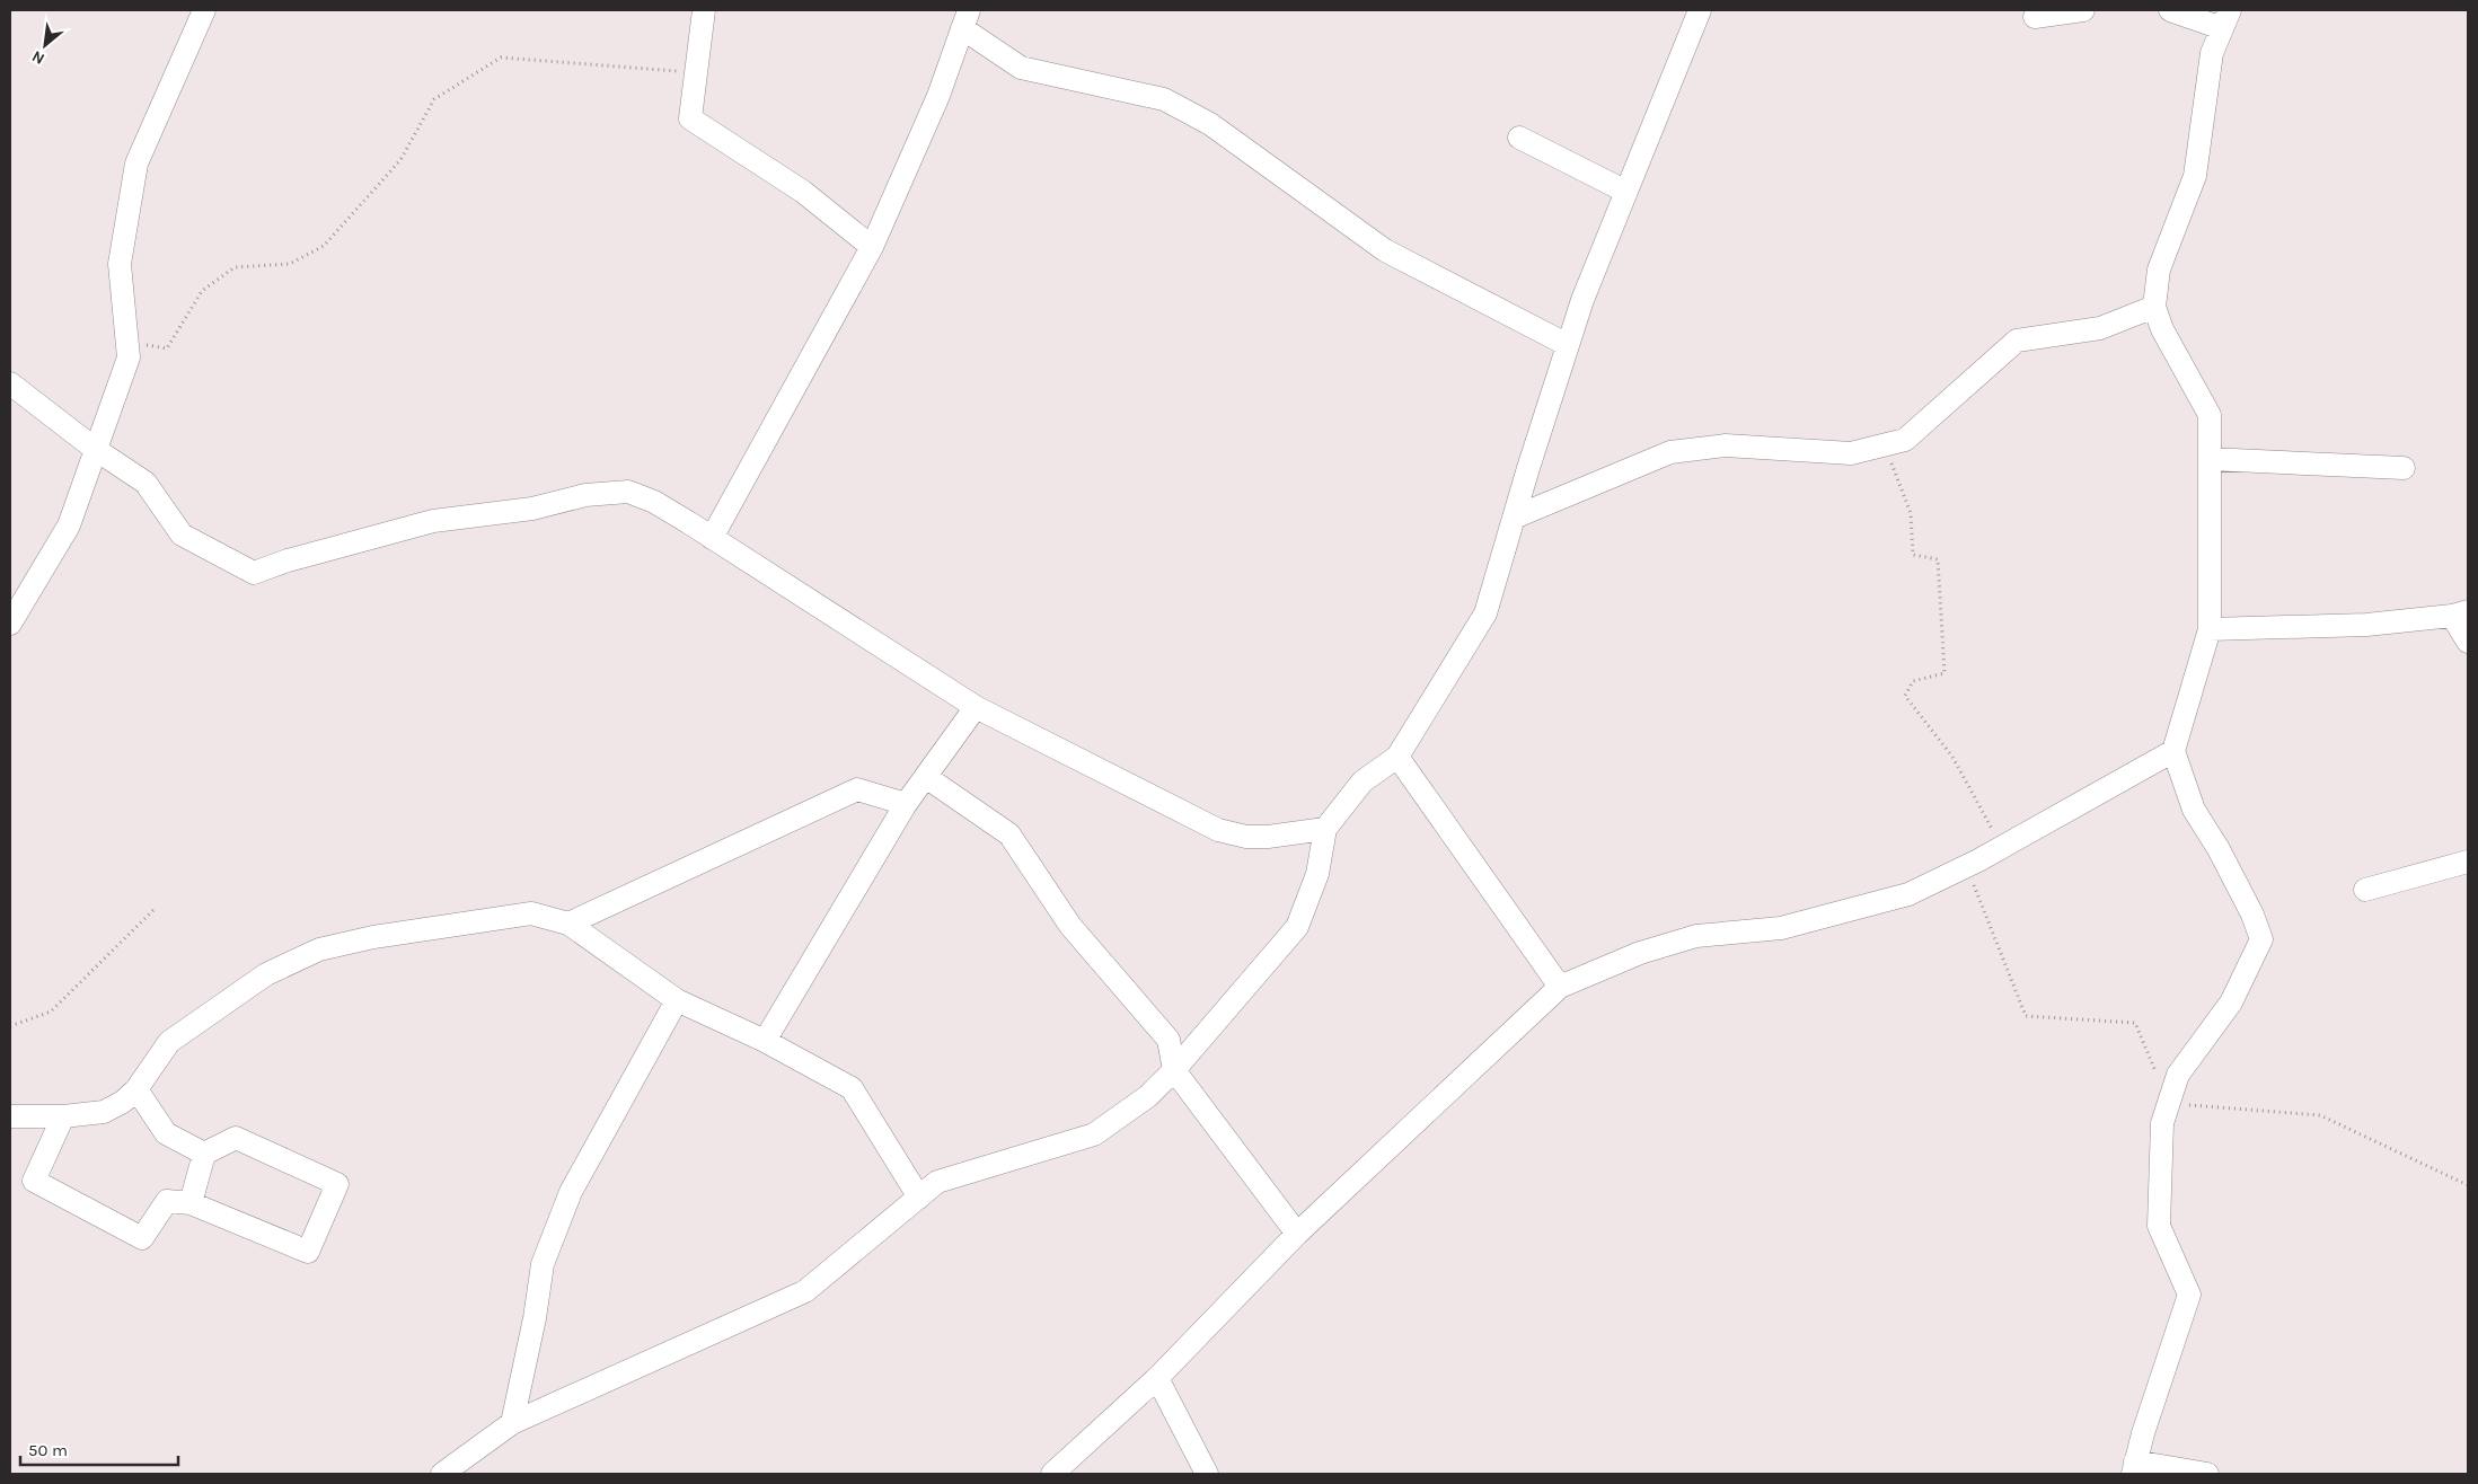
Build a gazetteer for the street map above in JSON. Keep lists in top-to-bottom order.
{
  "scale_bar": "50 m",
  "north": "bottom left"
}
